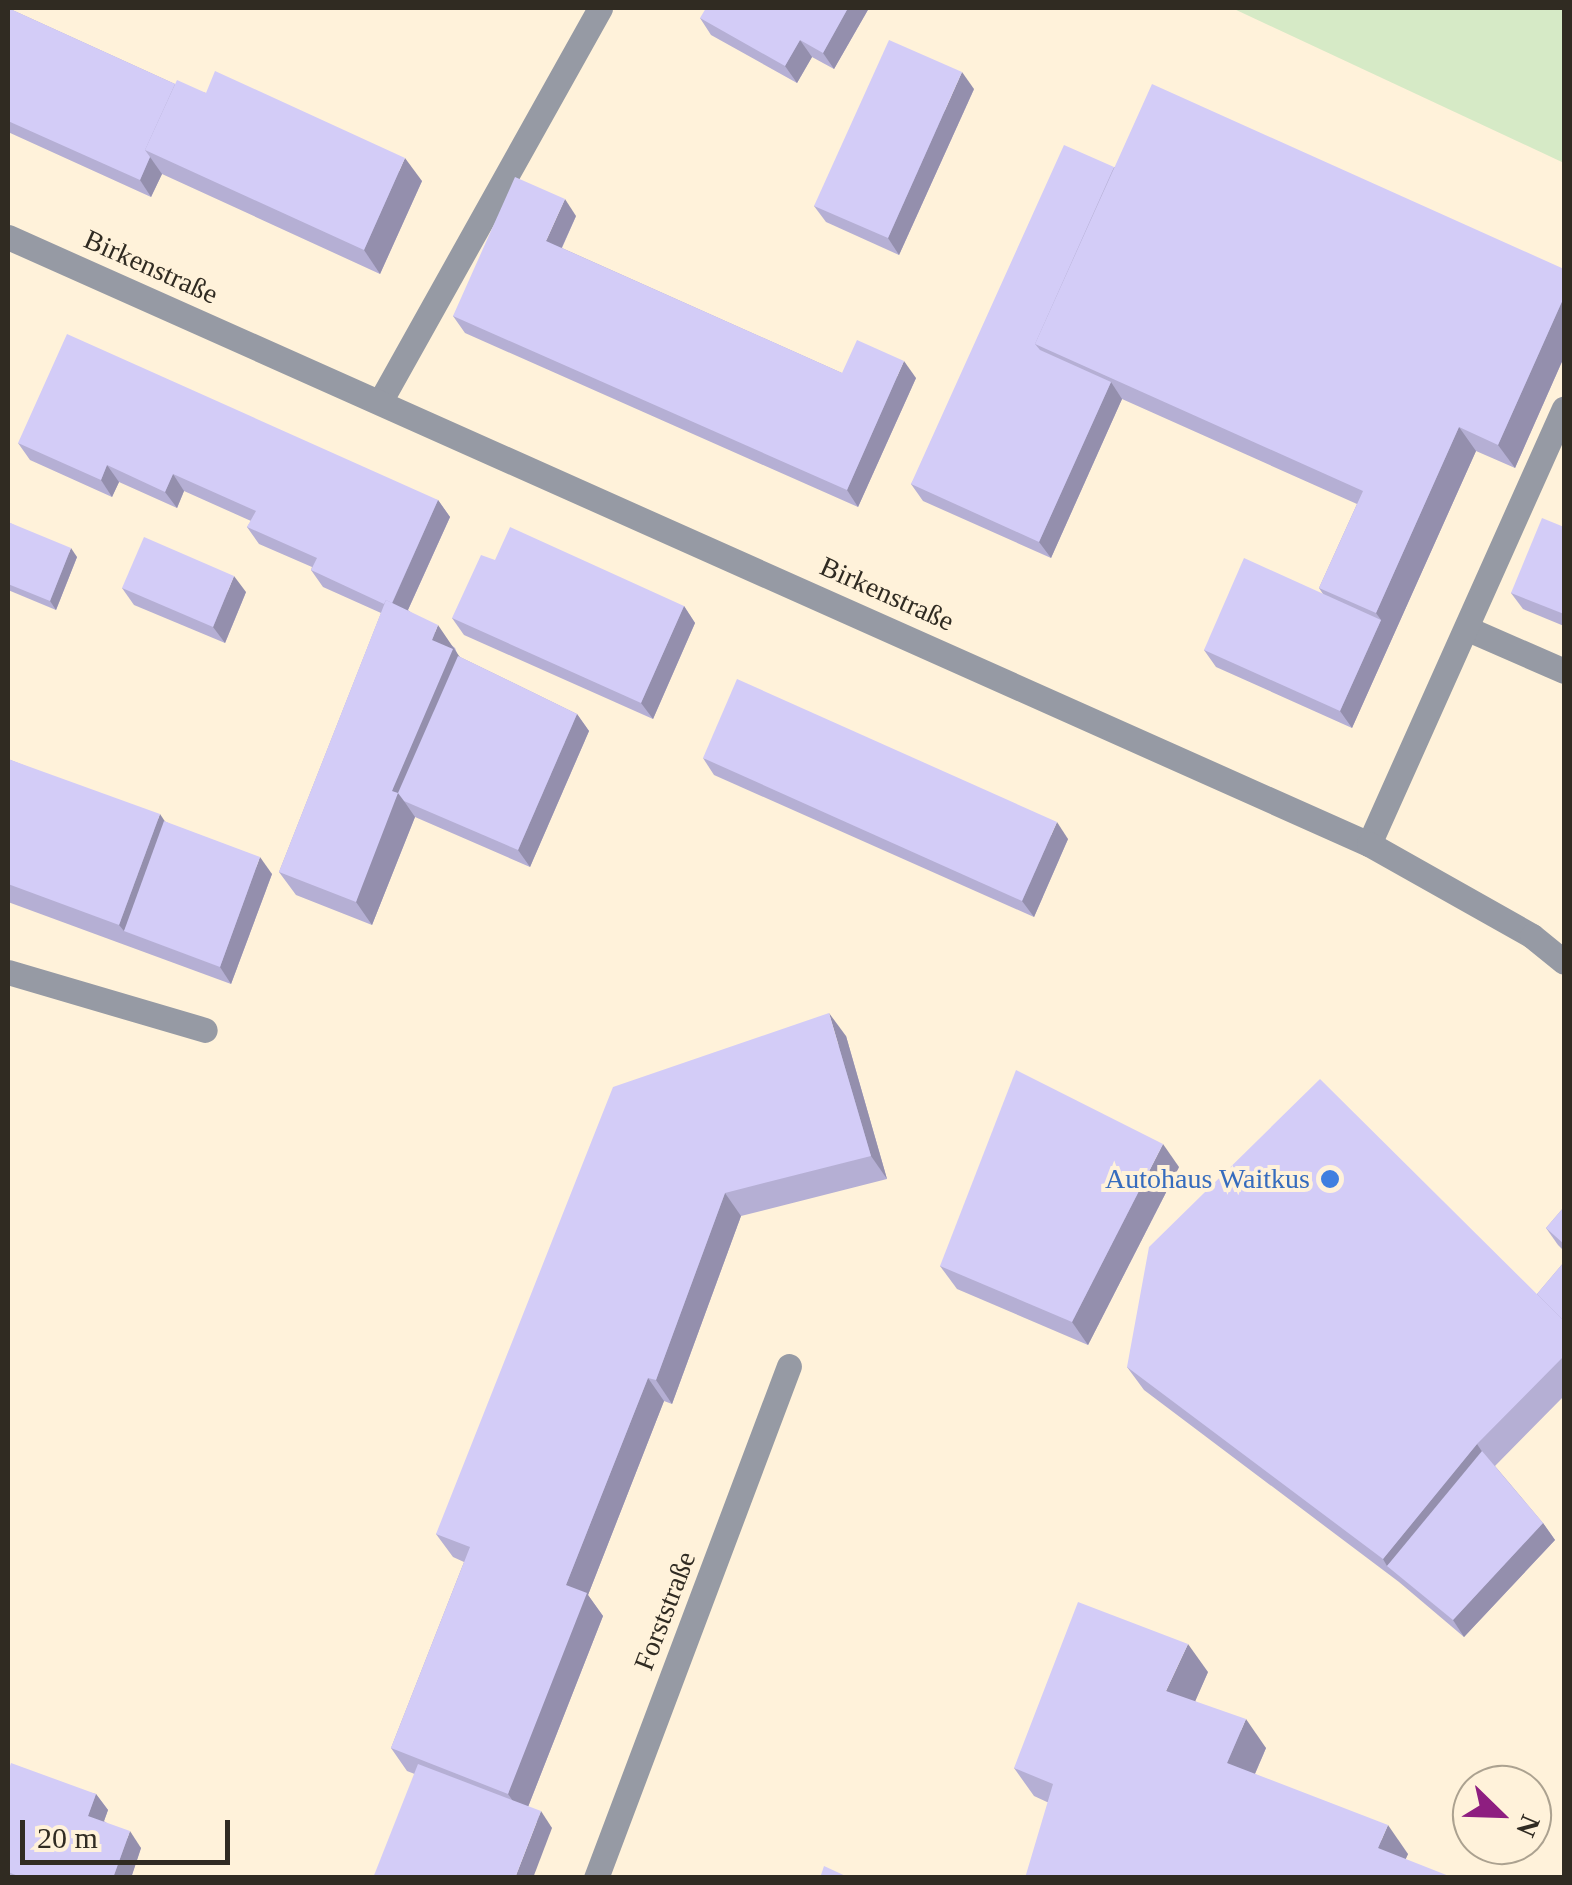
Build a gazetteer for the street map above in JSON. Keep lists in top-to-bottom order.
{
  "streets": {
    "street": ["Birkenstraße", "Forststraße"]
  },
  "places": ["Autohaus Waitkus"],
  "scale_bar": "20 m",
  "north": "bottom right"
}
